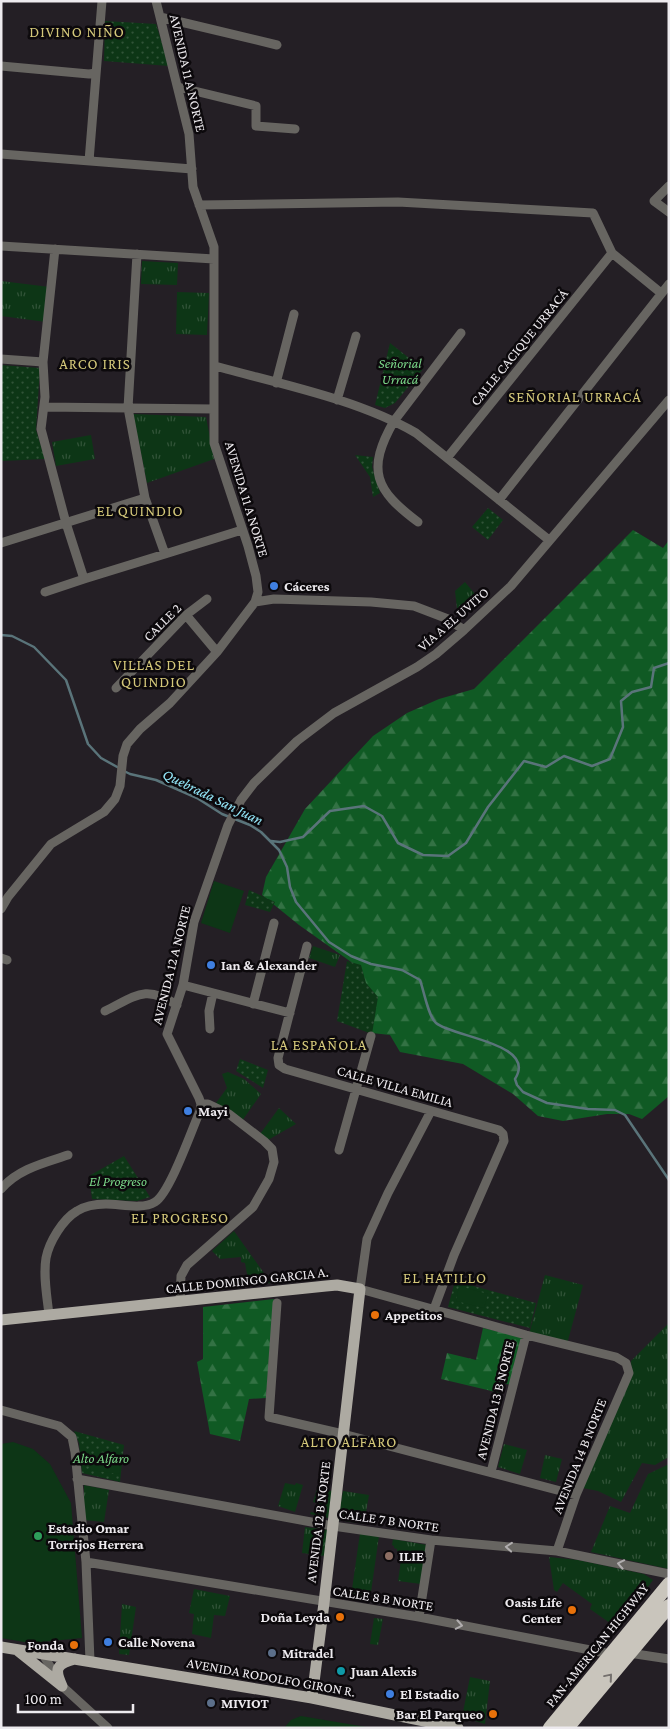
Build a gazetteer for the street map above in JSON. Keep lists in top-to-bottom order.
{
  "streets": {
    "highway": ["PAN-AMERICAN HIGHWAY"],
    "main road": ["CALLE DOMINGO GARCIA A.", "AVENIDA 12 B NORTE", "AVENIDA RODOLFO GIRON R."],
    "street": [
      "AVENIDA 11 A NORTE",
      "CALLE CACIQUE URRACÁ",
      "VÍA A EL UVITO",
      "CALLE 2",
      "AVENIDA 12 A NORTE",
      "CALLE VILLA EMILIA",
      "AVENIDA 13 B NORTE",
      "AVENIDA 14 B NORTE",
      "CALLE 7 B NORTE",
      "CALLE 8 B NORTE"
    ]
  },
  "crossings": [
    ["VÍA A EL UVITO", "AVENIDA 12 A NORTE"],
    ["CALLE VILLA EMILIA", "CALLE DOMINGO GARCIA A."],
    ["CALLE DOMINGO GARCIA A.", "AVENIDA 13 B NORTE"],
    ["CALLE DOMINGO GARCIA A.", "AVENIDA 14 B NORTE"],
    ["CALLE DOMINGO GARCIA A.", "AVENIDA 12 B NORTE"],
    ["AVENIDA 14 B NORTE", "CALLE 7 B NORTE"],
    ["CALLE 7 B NORTE", "AVENIDA 12 B NORTE"],
    ["AVENIDA 12 B NORTE", "CALLE 8 B NORTE"],
    ["AVENIDA 12 B NORTE", "AVENIDA RODOLFO GIRON R."],
    ["CALLE 8 B NORTE", "PAN-AMERICAN HIGHWAY"]
  ],
  "districts": [
    "DIVINO NIÑO",
    "ARCO IRIS",
    "SEÑORIAL URRACÁ",
    "EL QUINDIO",
    "VILLAS DEL QUINDIO",
    "LA ESPAÑOLA",
    "EL PROGRESO",
    "EL HATILLO",
    "ALTO ALFARO"
  ],
  "water": ["Quebrada San Juan"],
  "parks": ["Señorial Urracá", "El Progreso", "Alto Alfaro"],
  "places": [
    "Cáceres",
    "Ian & Alexander",
    "Mayi",
    "Appetitos",
    "Estadio Omar Torrijos Herrera",
    "ILIE",
    "Oasis Life Center",
    "Doña Leyda",
    "Calle Novena",
    "Fonda",
    "Mitradel",
    "Juan Alexis",
    "El Estadio",
    "MIVIOT",
    "Bar El Parqueo"
  ],
  "scale_bar": "100 m"
}
